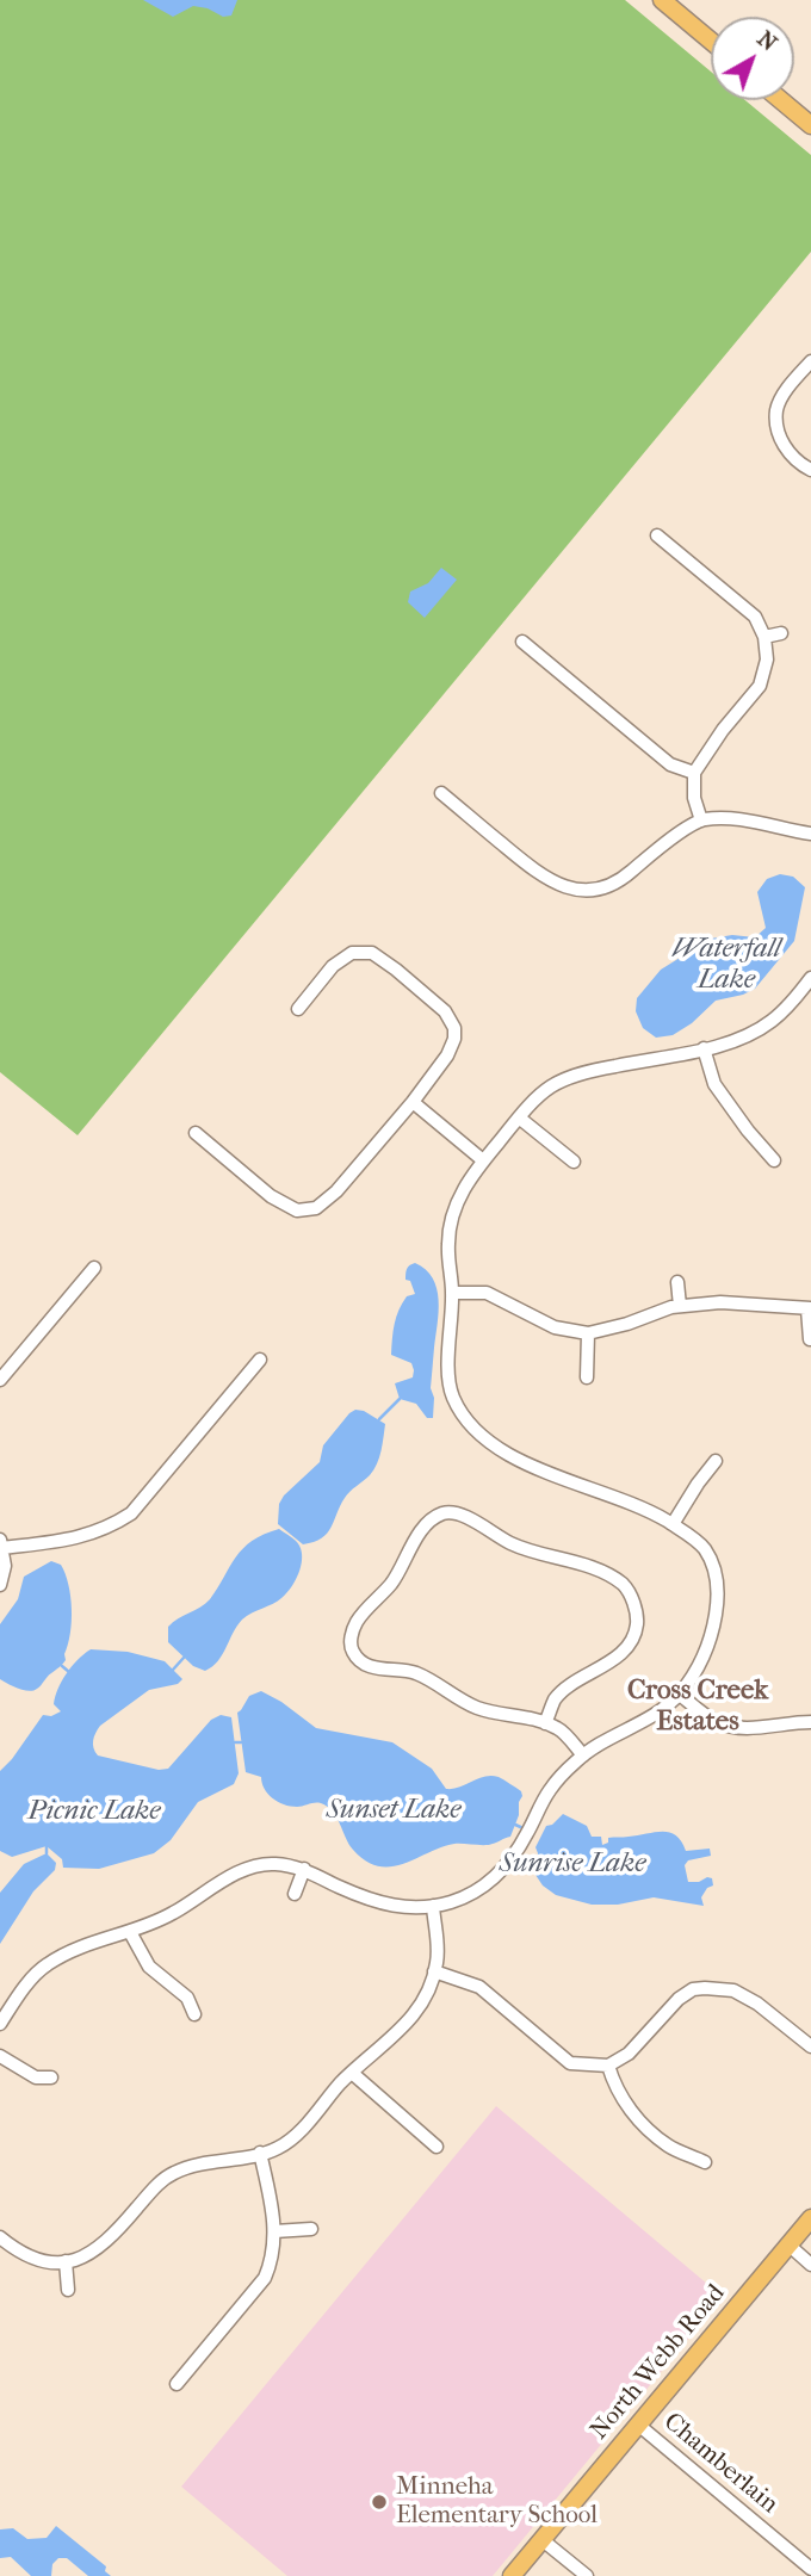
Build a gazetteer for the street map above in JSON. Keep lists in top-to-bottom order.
{
  "streets": {
    "main road": ["North Webb Road"],
    "street": ["Chamberlain"]
  },
  "crossings": [
    ["North Webb Road", "Chamberlain"]
  ],
  "districts": ["Cross Creek Estates"],
  "water": [
    "Waterfall Lake",
    "Sunset Lake",
    "Picnic Lake",
    "Sunrise Lake"
  ],
  "places": ["Minneha Elementary School"],
  "north": "top right"
}
